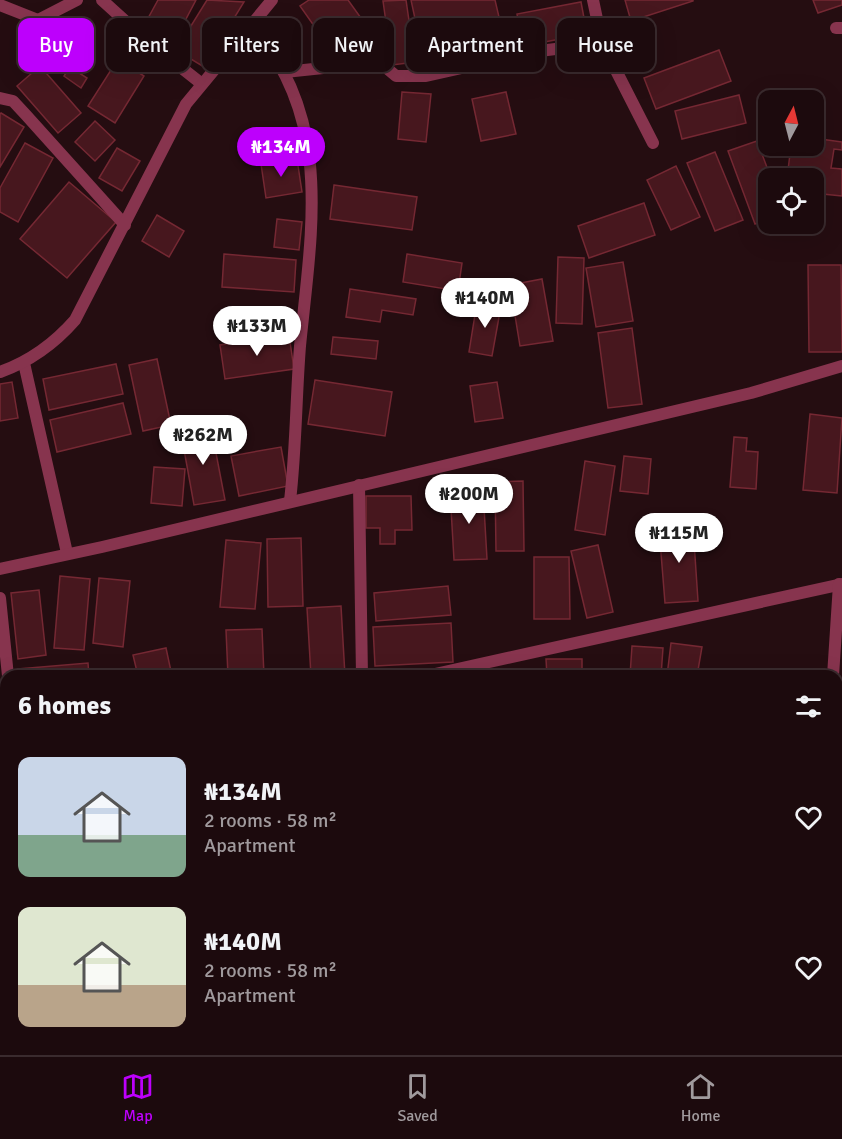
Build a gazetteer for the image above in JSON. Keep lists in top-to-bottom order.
{
  "north": "top",
  "page": {
    "chip": [
      "Buy",
      "Rent",
      "Filters",
      "New",
      "Apartment",
      "House"
    ],
    "price": [
      "₦134M",
      "₦140M",
      "₦133M",
      "₦262M",
      "₦200M",
      "₦115M"
    ],
    "heading": "6 homes",
    "list": [
      {
        "name": "₦134M",
        "note": "2 rooms · 58 m² · Apartment"
      },
      {
        "name": "₦140M",
        "note": "2 rooms · 58 m² · Apartment"
      }
    ],
    "tabs": ["Map", "Saved", "Home"]
  }
}
